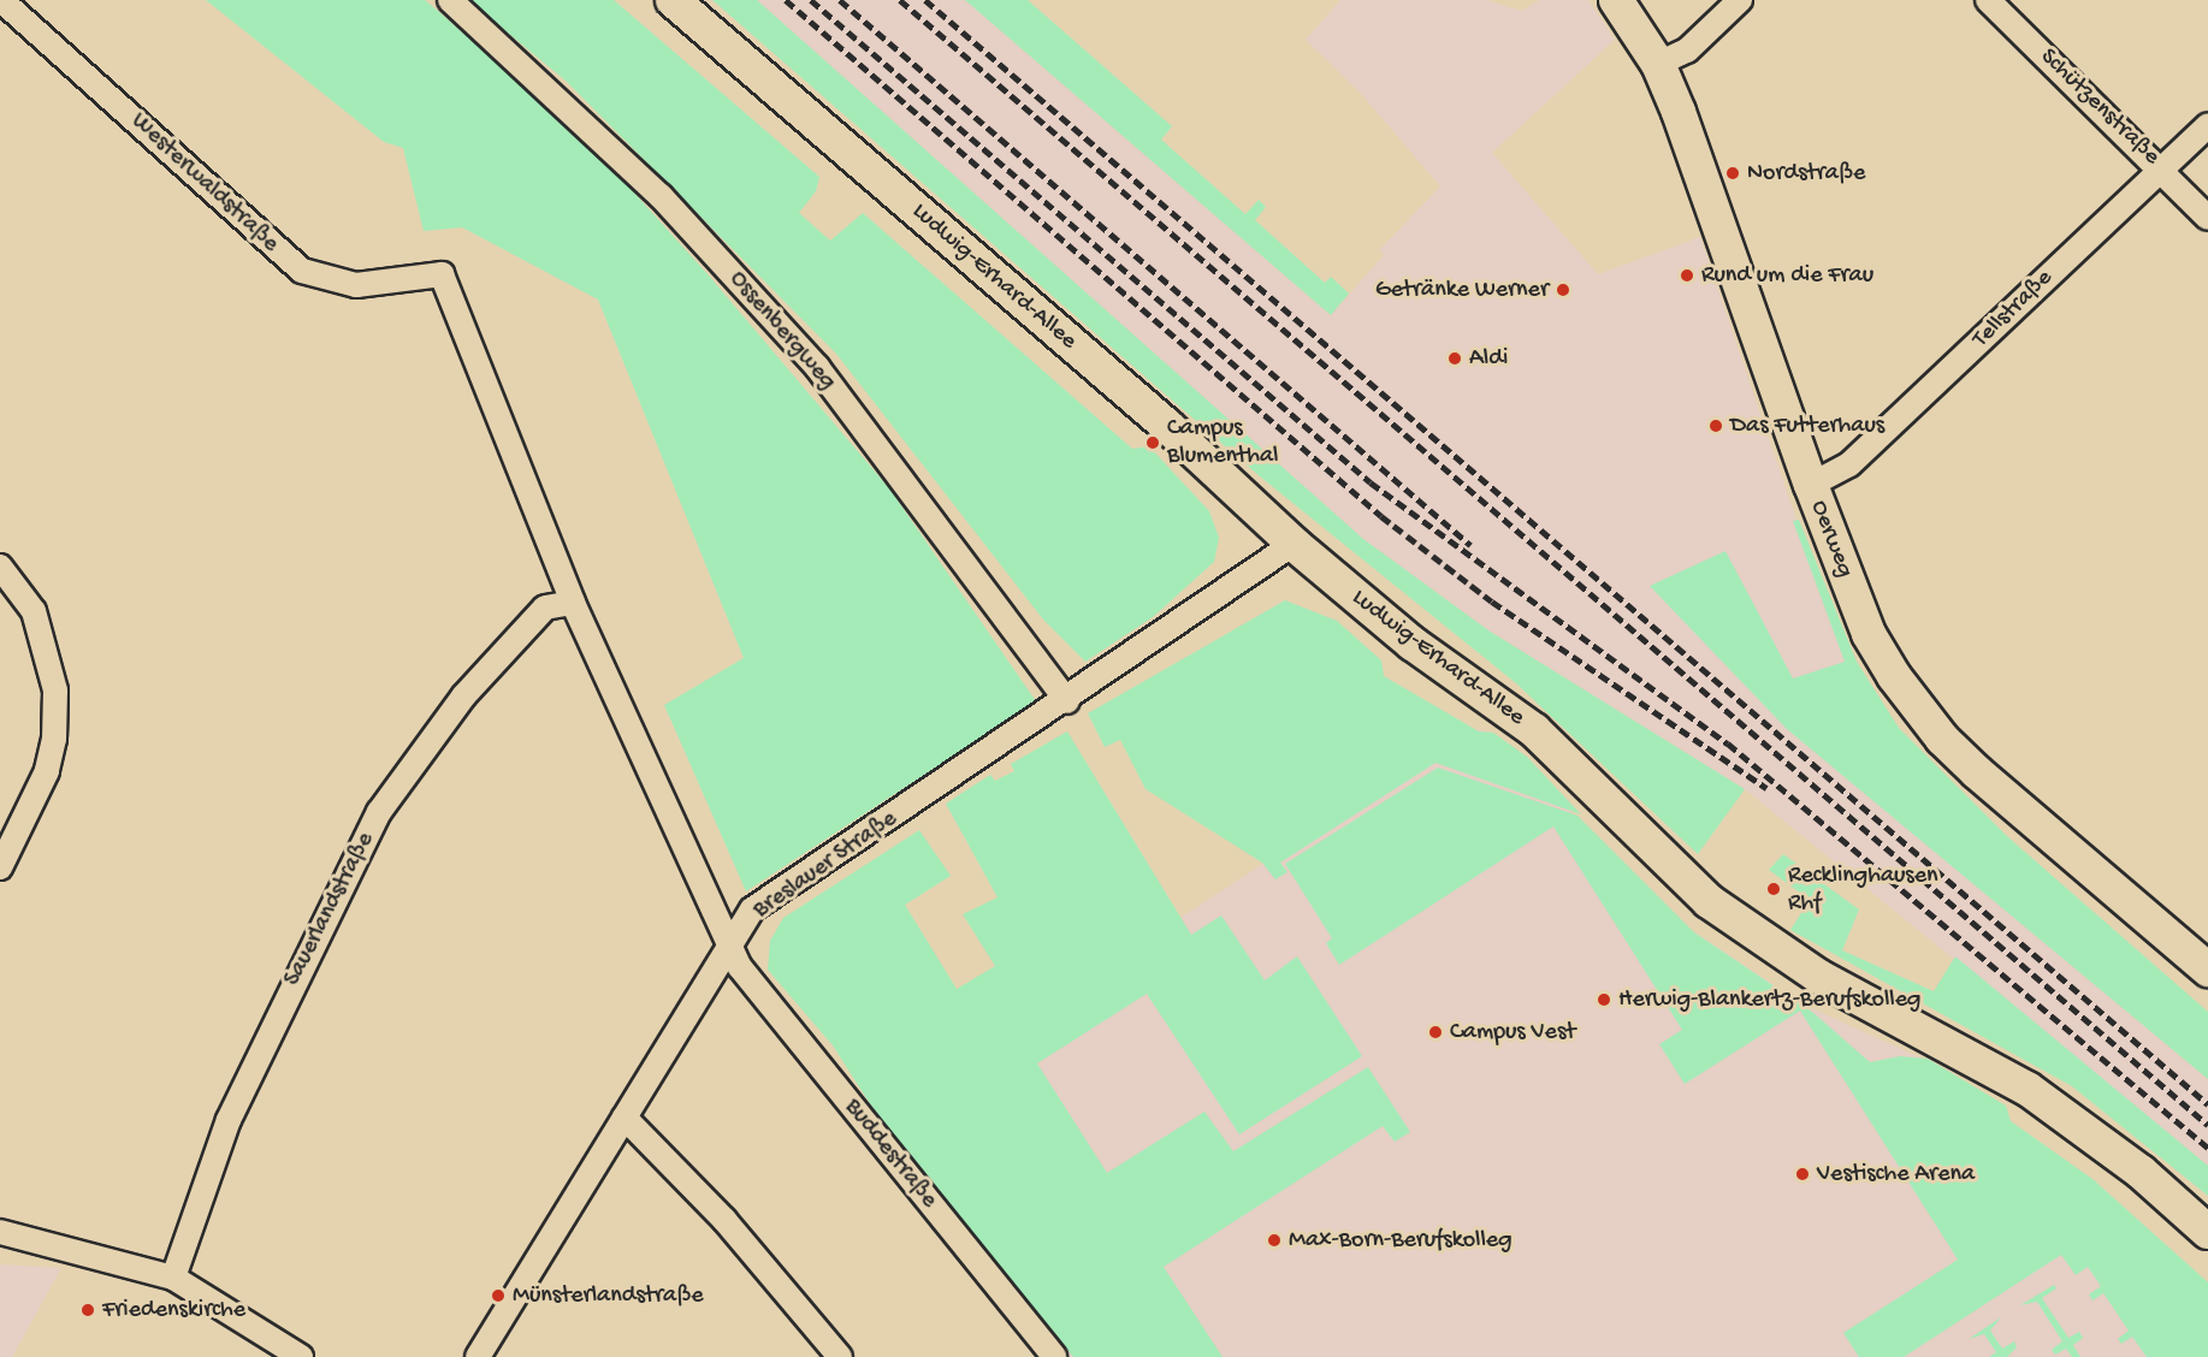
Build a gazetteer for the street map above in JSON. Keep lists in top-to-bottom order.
{
  "streets": {
    "main road": ["Ludwig-Erhard-Allee", "Oerweg"],
    "street": [
      "Schützenstraße",
      "Westerwaldstraße",
      "Tellstraße",
      "Ossenbergweg",
      "Breslauer Straße",
      "Sauerlandstraße",
      "Buddestraße"
    ]
  },
  "crossings": [
    ["Schützenstraße", "Tellstraße"],
    ["Westerwaldstraße", "Sauerlandstraße"],
    ["Ludwig-Erhard-Allee", "Breslauer Straße"],
    ["Tellstraße", "Oerweg"],
    ["Ossenbergweg", "Breslauer Straße"],
    ["Breslauer Straße", "Buddestraße"]
  ],
  "places": [
    "Nordstraße",
    "Rund um die Frau",
    "Getränke Werner",
    "Aldi",
    "Das Futterhaus",
    "Campus Blumenthal",
    "Recklinghausen Rhf",
    "Herwig-Blankertz-Berufskolleg",
    "Campus Vest",
    "Vestische Arena",
    "Max-Born-Berufskolleg",
    "Münsterlandstraße",
    "Friedenskirche"
  ]
}
